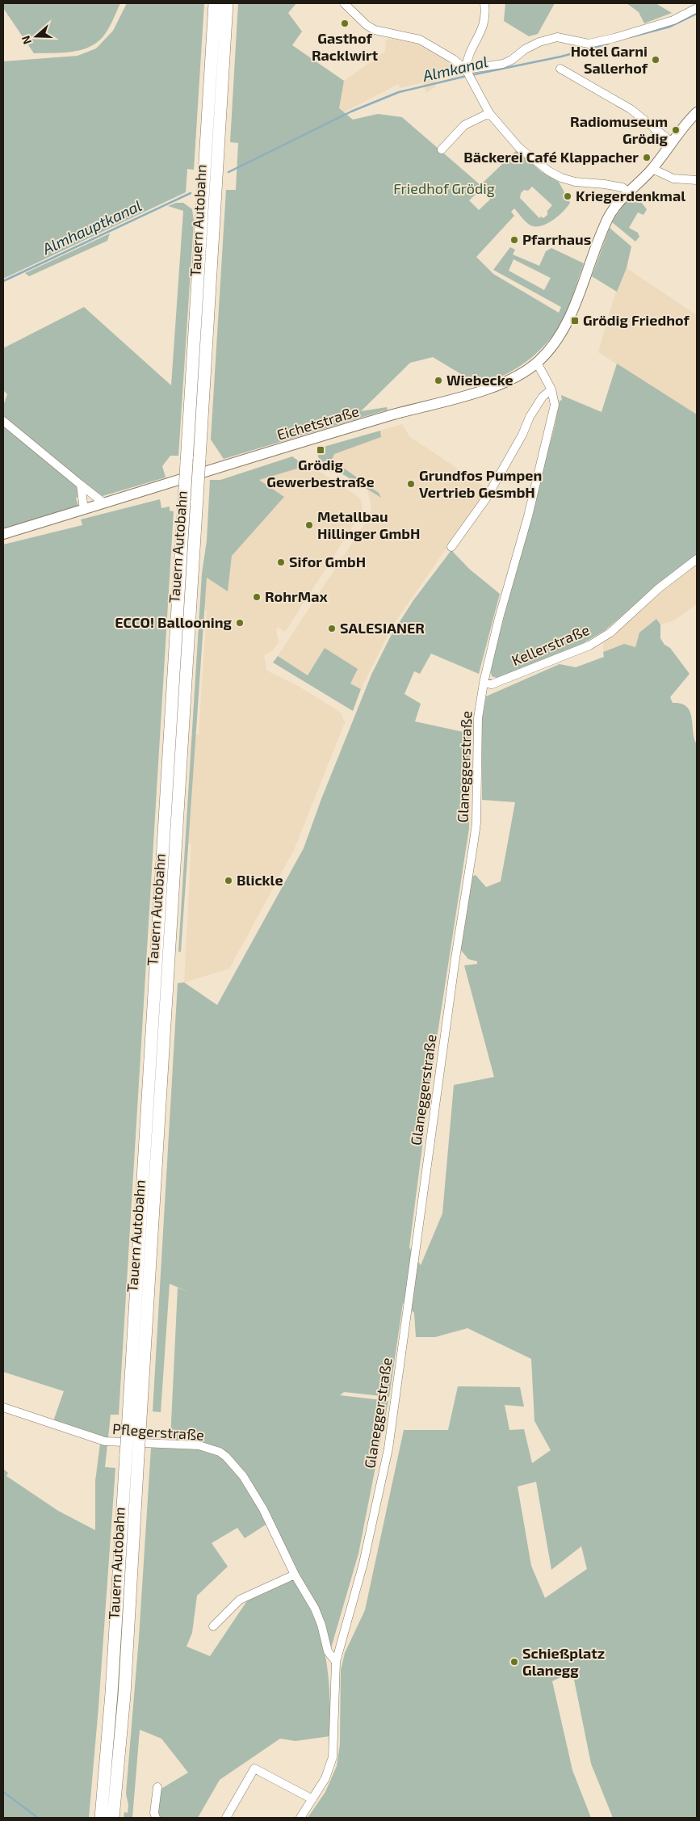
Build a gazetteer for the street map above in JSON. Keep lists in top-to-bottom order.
{
  "streets": {
    "highway": ["Tauern Autobahn"],
    "main road": ["Eichetstraße"],
    "street": ["Kellerstraße", "Glaneggerstraße", "Pflegerstraße"]
  },
  "crossings": [
    ["Eichetstraße", "Glaneggerstraße"],
    ["Kellerstraße", "Glaneggerstraße"],
    ["Glaneggerstraße", "Pflegerstraße"]
  ],
  "water": ["Almkanal", "Almhauptkanal"],
  "parks": ["Friedhof Grödig"],
  "places": {
    "other": [
      "Gasthof Racklwirt",
      "Hotel Garni Sallerhof",
      "Radiomuseum Grödig",
      "Bäckerei Café Klappacher",
      "Kriegerdenkmal",
      "Pfarrhaus",
      "Wiebecke",
      "Grundfos Pumpen Vertrieb GesmbH",
      "Metallbau Hillinger GmbH",
      "Sifor GmbH",
      "RohrMax",
      "ECCO! Ballooning",
      "SALESIANER",
      "Blickle",
      "Schießplatz Glanegg"
    ],
    "transit": ["Grödig Friedhof", "Grödig Gewerbestraße"]
  },
  "north": "left"
}
